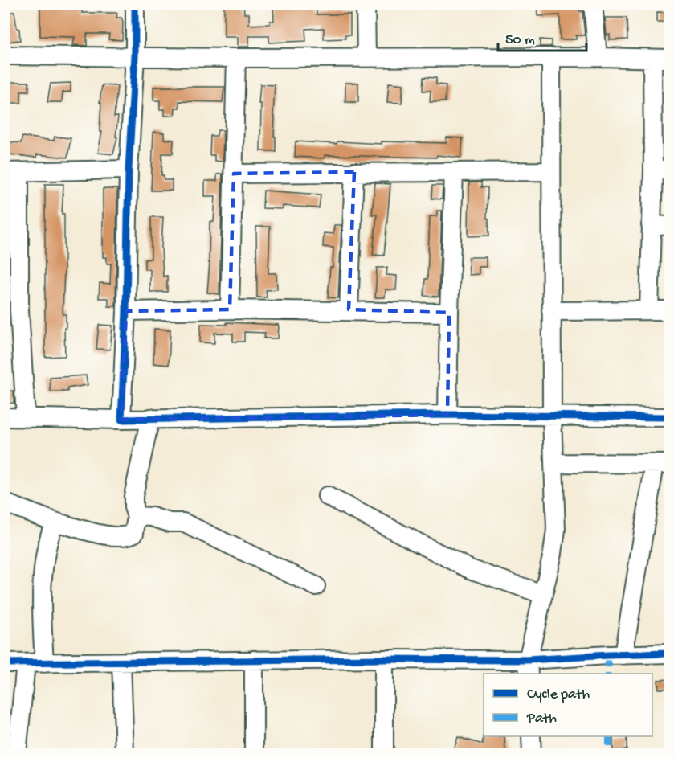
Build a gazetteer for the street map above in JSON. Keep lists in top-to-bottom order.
{
  "legend": ["Cycle path", "Path"],
  "scale_bar": "50 m"
}
